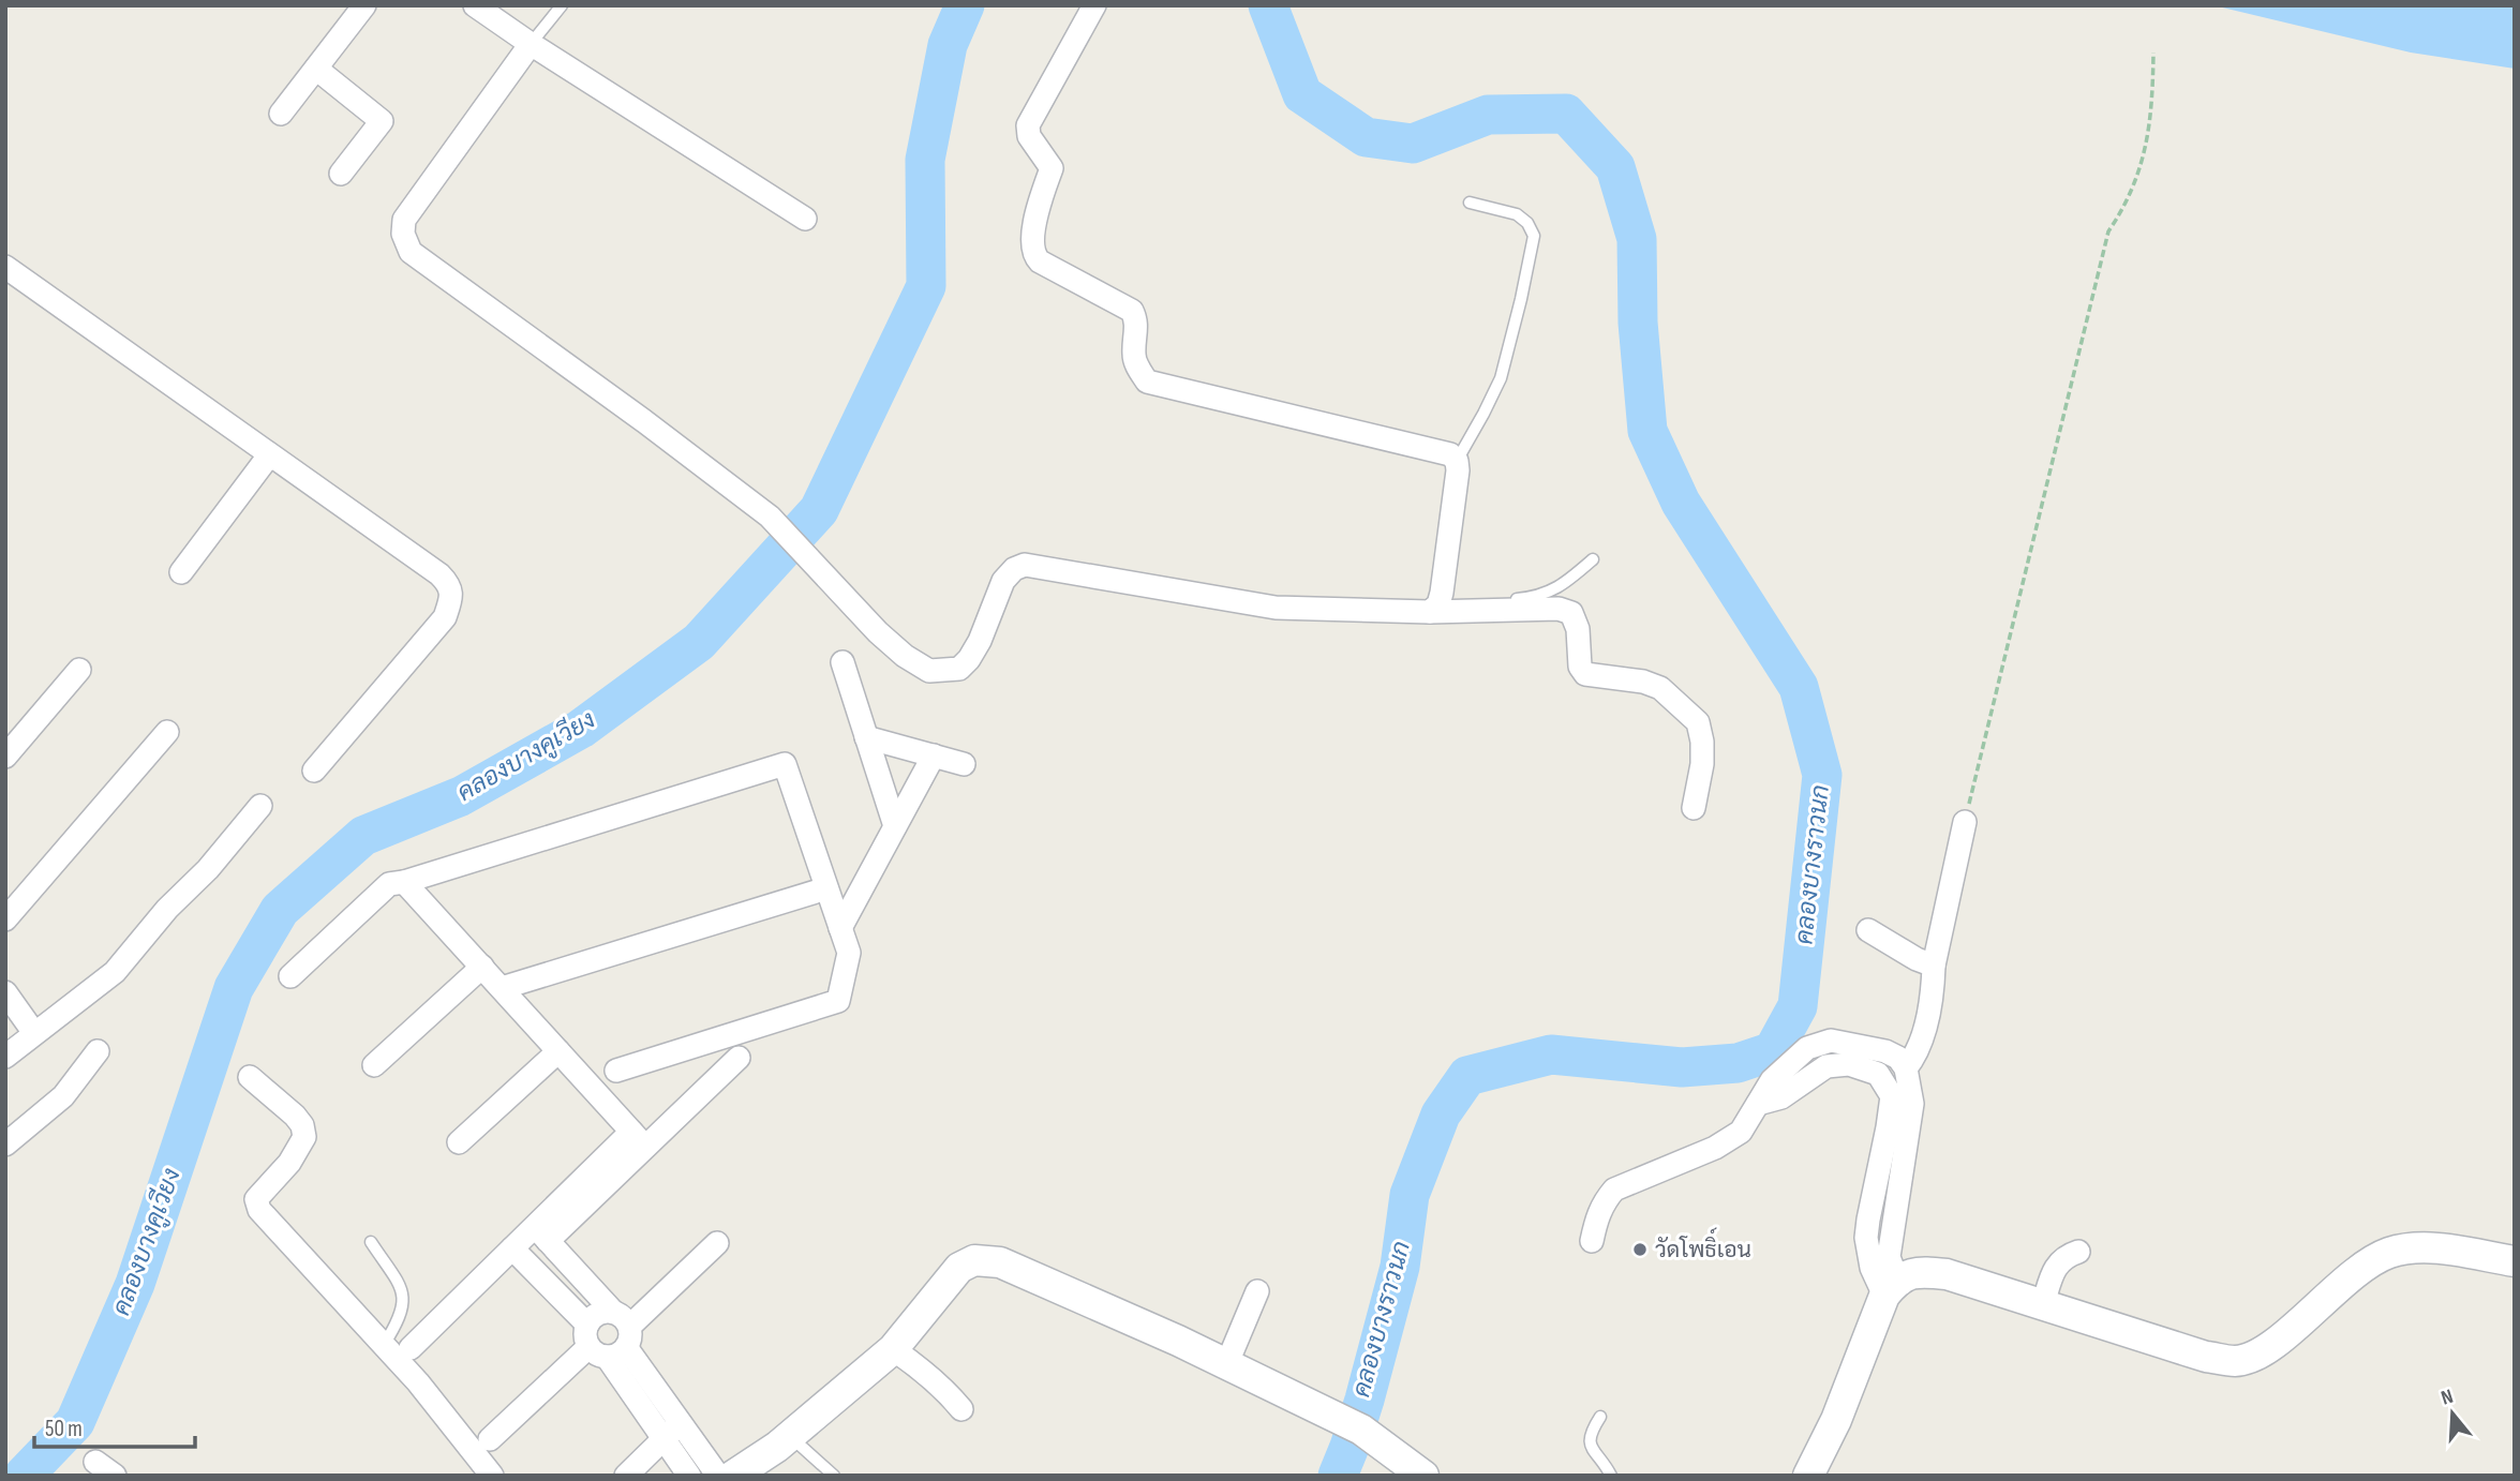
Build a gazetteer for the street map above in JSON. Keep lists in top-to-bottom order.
{
  "water": ["คลองบางคูเวียง", "คลองบางราวนก"],
  "places": ["วัดโพธิ์เอน"],
  "scale_bar": "50 m",
  "north": "top"
}
